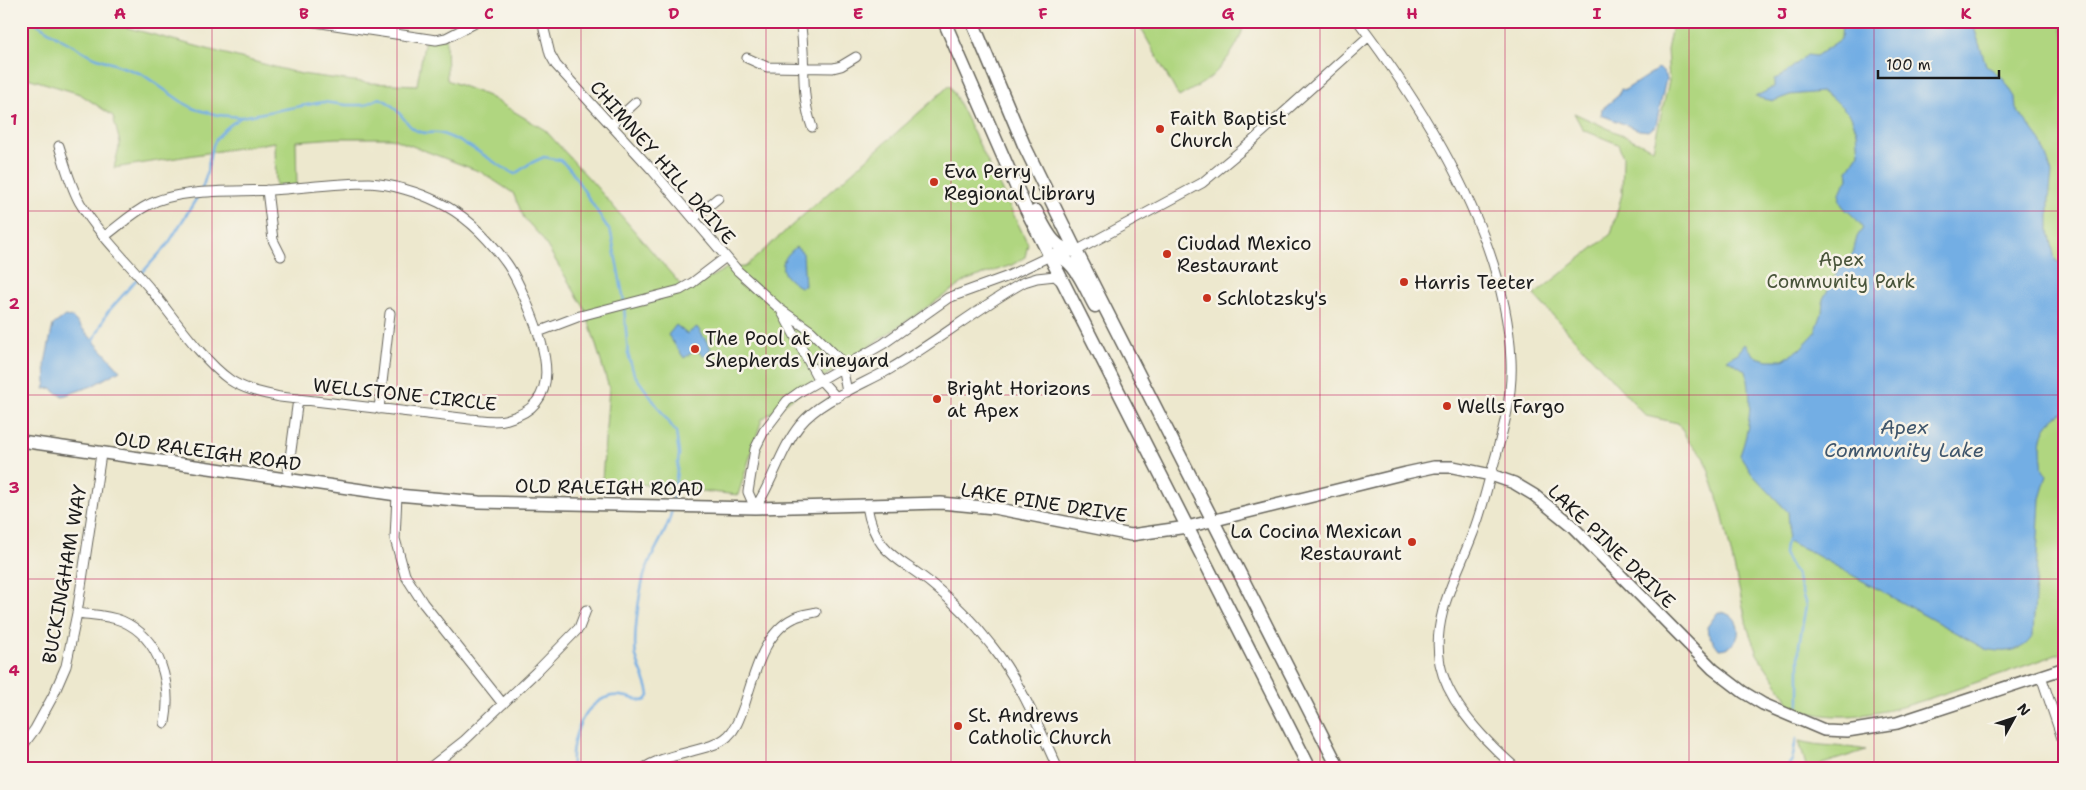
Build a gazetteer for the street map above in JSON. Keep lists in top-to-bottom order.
{
  "streets": {
    "main road": ["OLD RALEIGH ROAD", "LAKE PINE DRIVE"],
    "street": ["CHIMNEY HILL DRIVE", "WELLSTONE CIRCLE", "BUCKINGHAM WAY"]
  },
  "crossings": [
    ["OLD RALEIGH ROAD", "LAKE PINE DRIVE"],
    ["OLD RALEIGH ROAD", "BUCKINGHAM WAY"]
  ],
  "water": ["Apex Community Lake"],
  "parks": ["Apex Community Park"],
  "places": [
    "Faith Baptist Church",
    "Eva Perry Regional Library",
    "Ciudad Mexico Restaurant",
    "Harris Teeter",
    "Schlotzsky's",
    "The Pool at Shepherds Vineyard",
    "Bright Horizons at Apex",
    "Wells Fargo",
    "La Cocina Mexican Restaurant",
    "St. Andrews Catholic Church"
  ],
  "scale_bar": "100 m",
  "north": "top right",
  "grid": {
    "columns": [
      "A",
      "B",
      "C",
      "D",
      "E",
      "F",
      "G",
      "H",
      "I",
      "J",
      "K"
    ],
    "rows": [
      "1",
      "2",
      "3",
      "4"
    ]
  }
}
